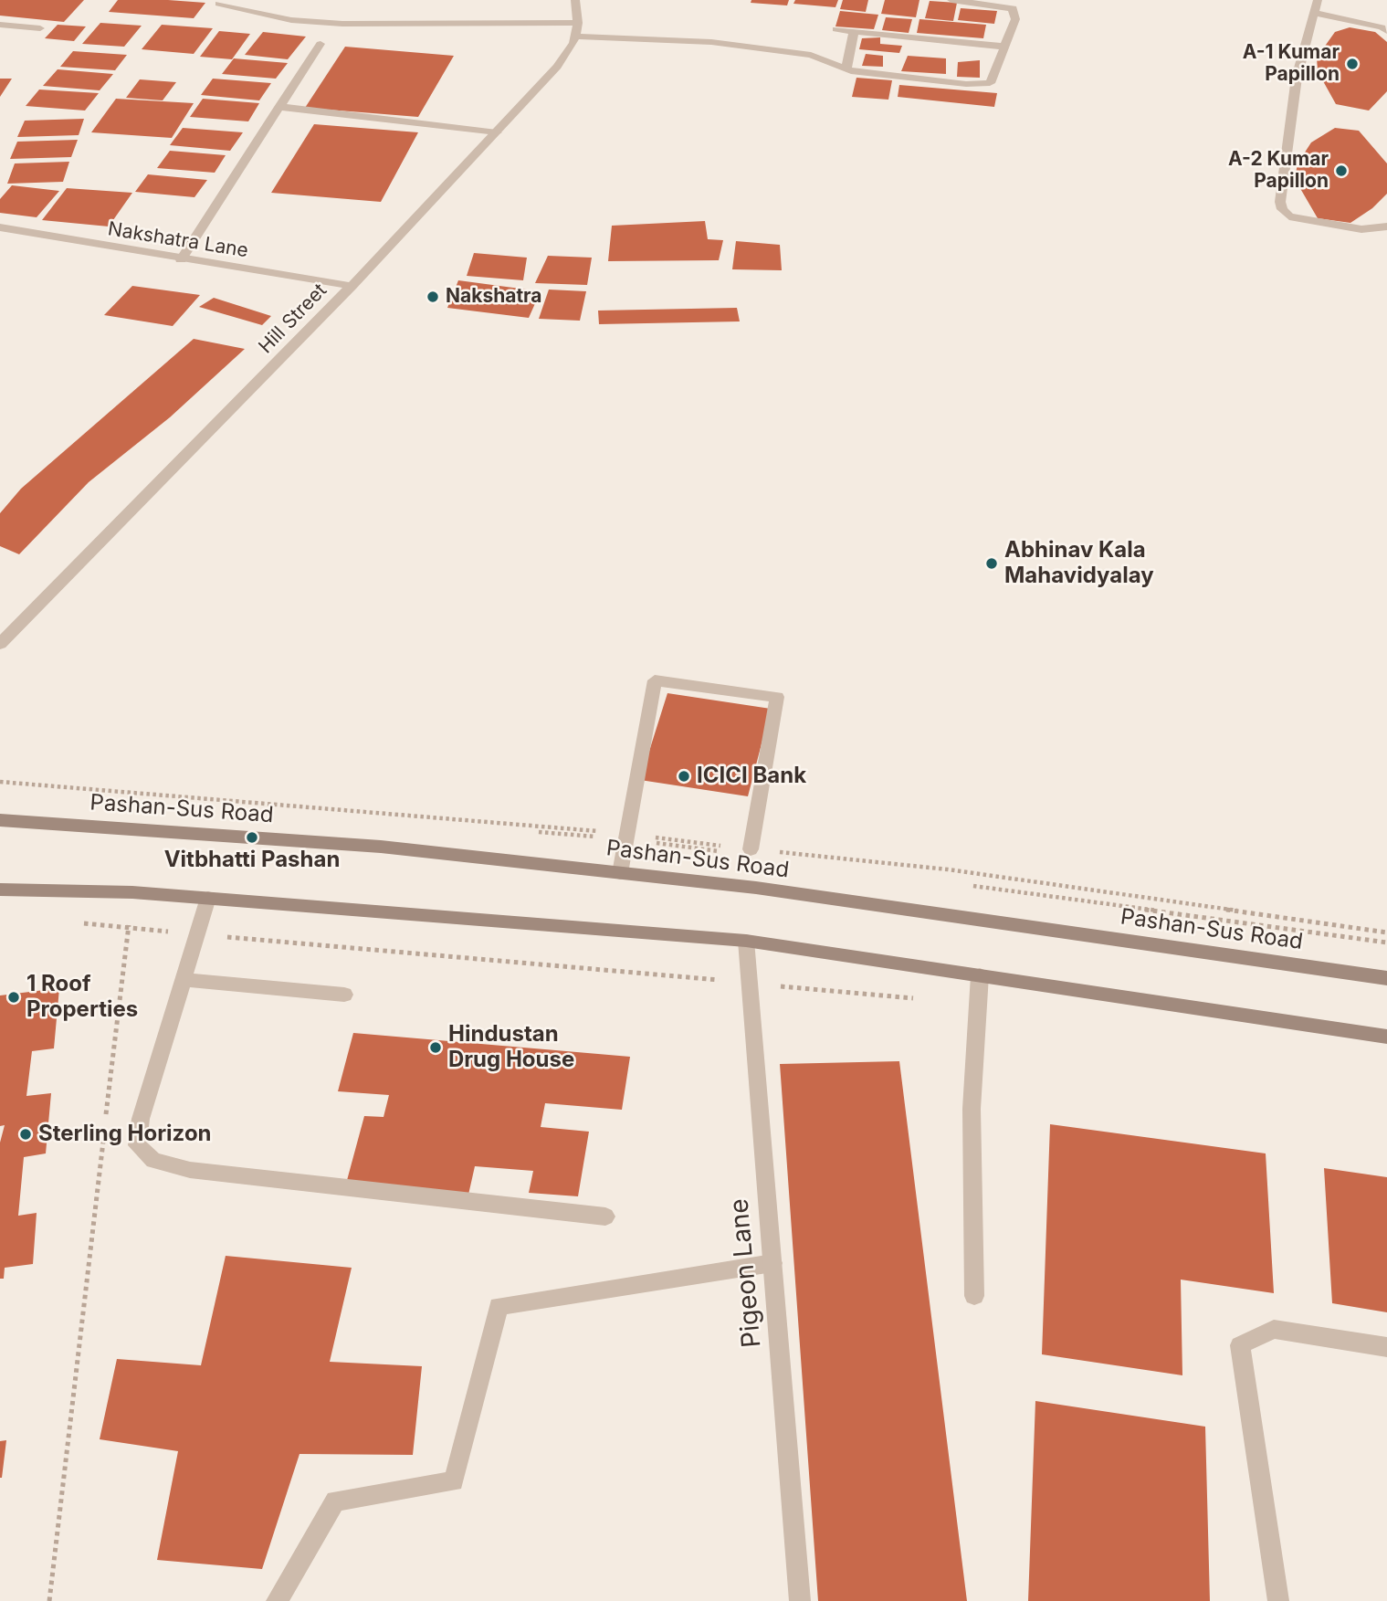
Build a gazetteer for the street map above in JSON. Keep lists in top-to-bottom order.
{
  "streets": {
    "main road": ["Pashan-Sus Road"],
    "street": ["Nakshatra Lane", "Hill Street", "Pigeon Lane"]
  },
  "crossings": [
    ["Nakshatra Lane", "Hill Street"]
  ],
  "places": [
    "A-1 Kumar Papillon",
    "A-2 Kumar Papillon",
    "Nakshatra",
    "Abhinav Kala Mahavidyalay",
    "ICICI Bank",
    "Vitbhatti Pashan",
    "1 Roof Properties",
    "Hindustan Drug House",
    "Sterling Horizon"
  ]
}
